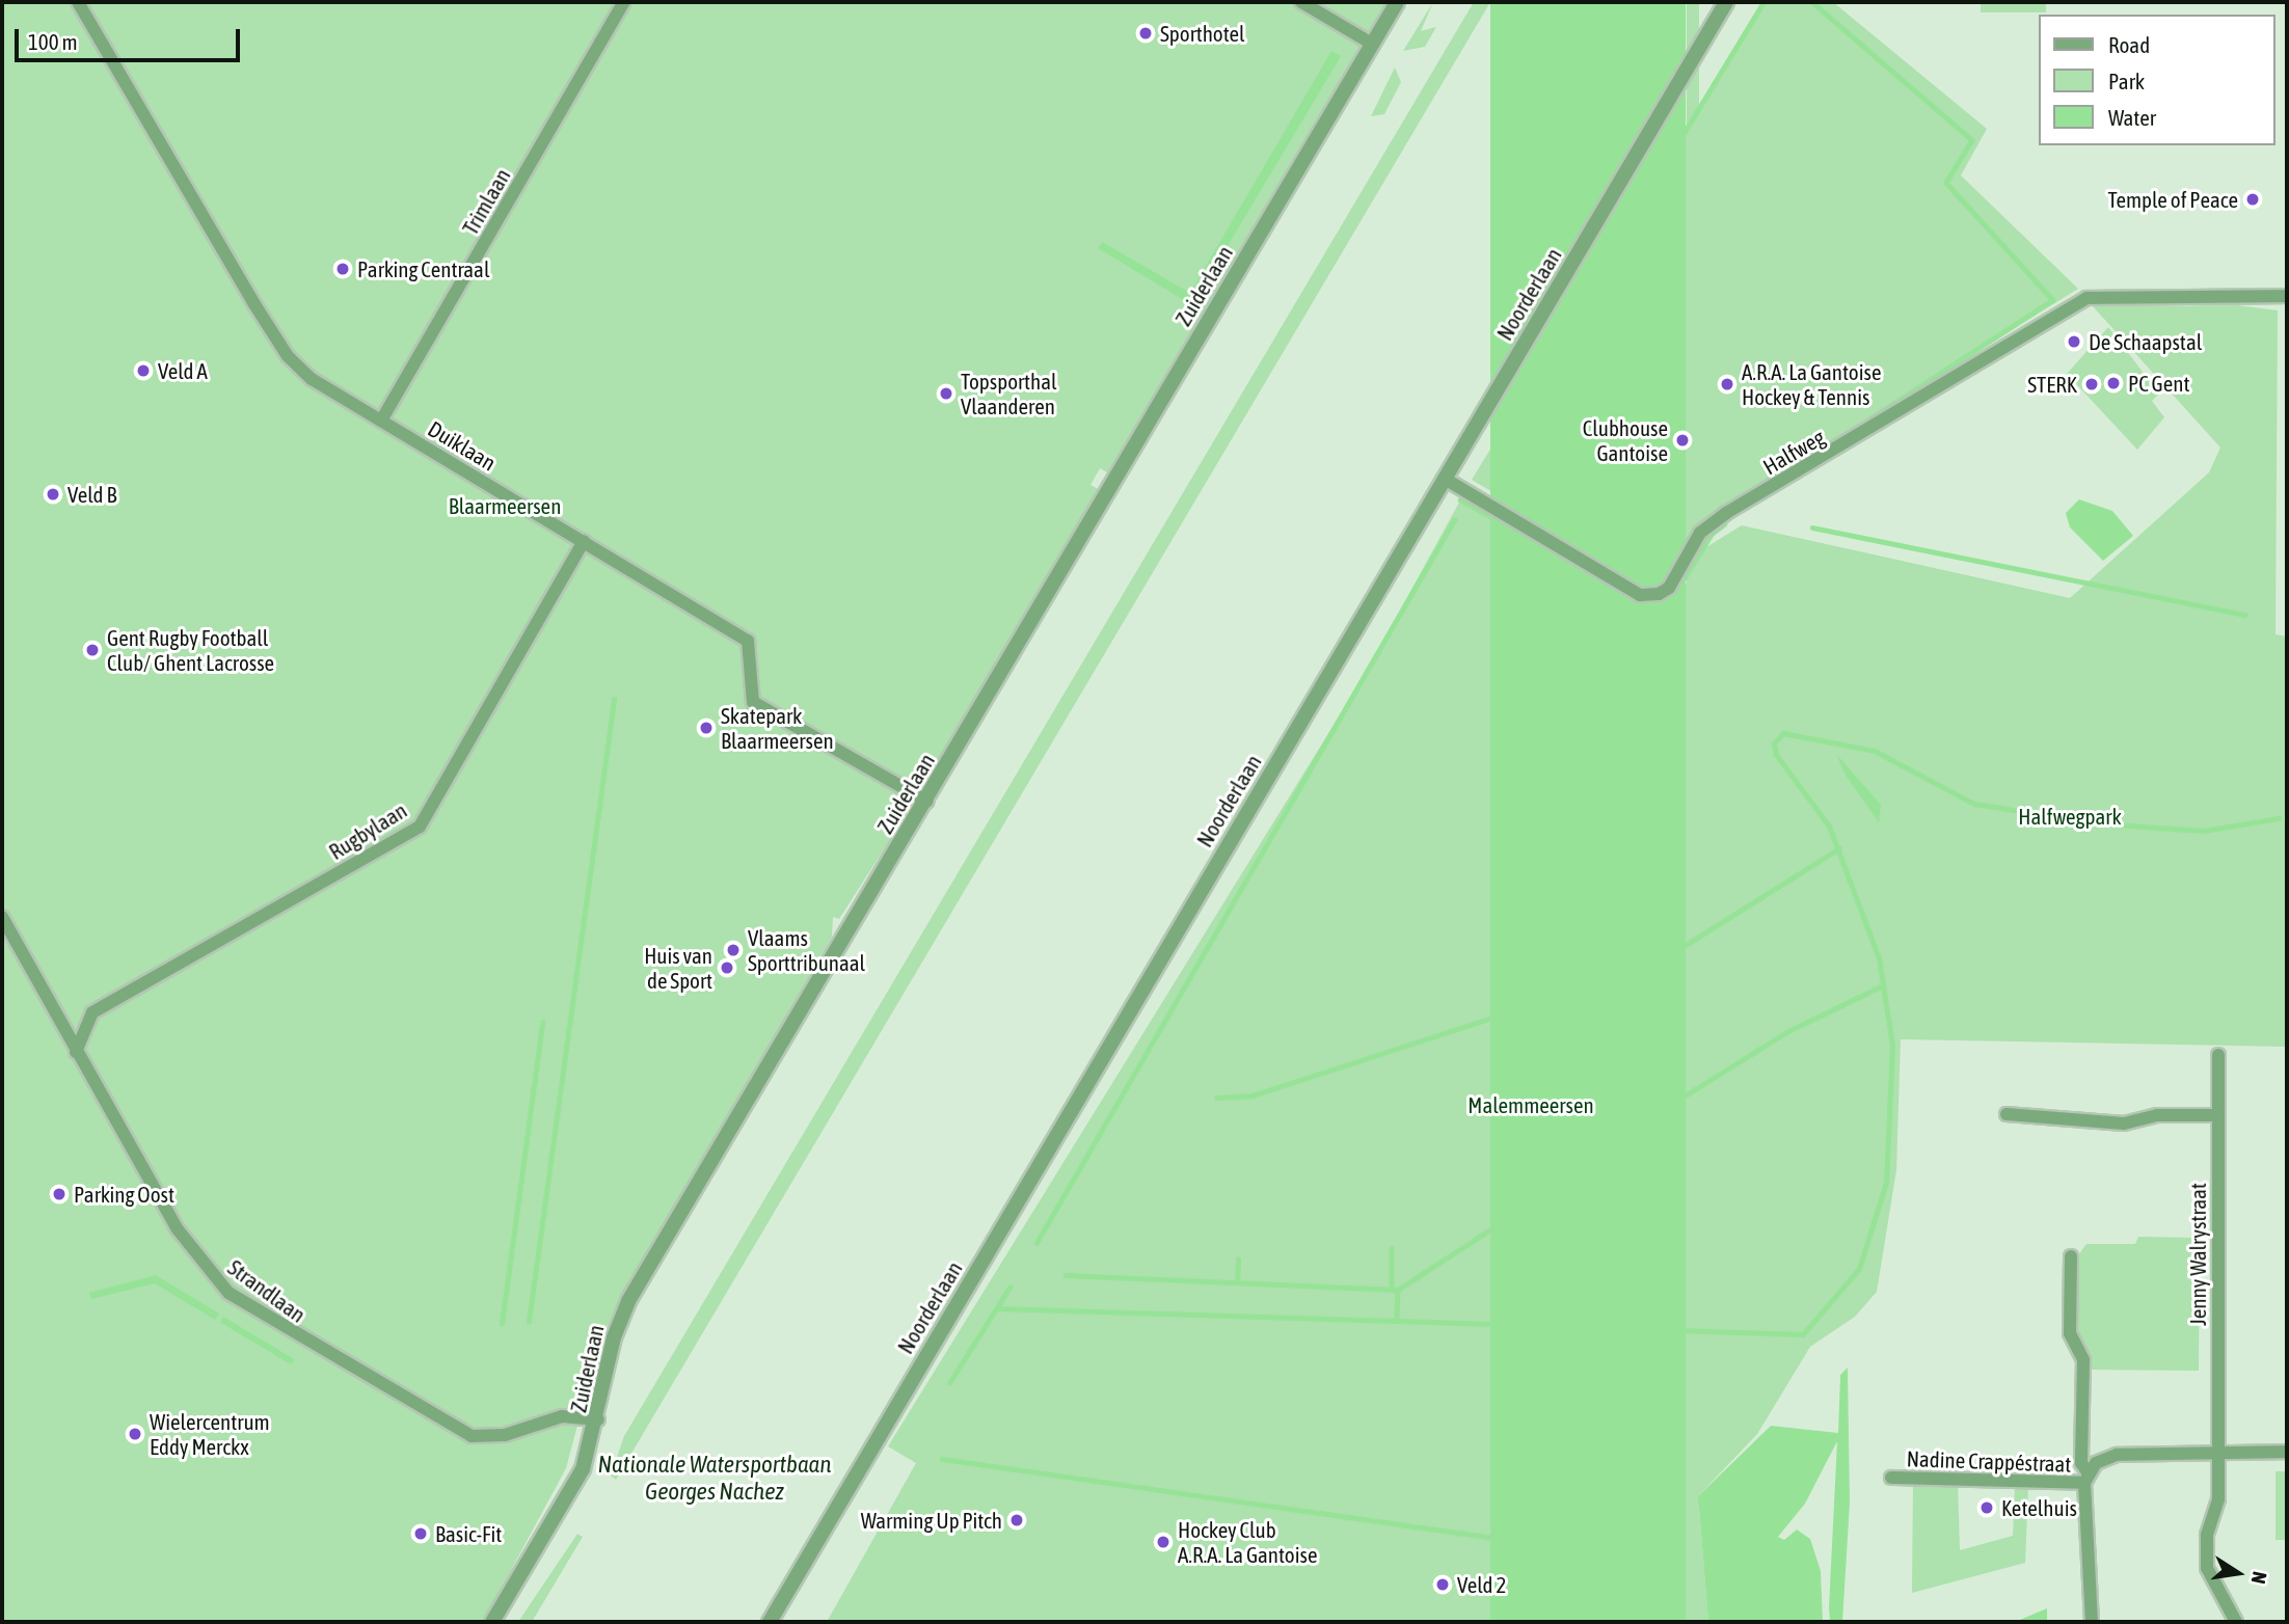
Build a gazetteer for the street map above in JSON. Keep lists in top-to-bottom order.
{
  "streets": {
    "street": [
      "Trimlaan",
      "Zuiderlaan",
      "Noorderlaan",
      "Duiklaan",
      "Halfweg",
      "Rugbylaan",
      "Jenny Walrystraat",
      "Strandlaan",
      "Nadine Crappéstraat"
    ]
  },
  "crossings": [
    ["Trimlaan", "Duiklaan"],
    ["Zuiderlaan", "Duiklaan"],
    ["Zuiderlaan", "Strandlaan"],
    ["Noorderlaan", "Halfweg"],
    ["Duiklaan", "Rugbylaan"],
    ["Rugbylaan", "Strandlaan"],
    ["Jenny Walrystraat", "Nadine Crappéstraat"]
  ],
  "water": ["Nationale Watersportbaan Georges Nachez"],
  "parks": ["Blaarmeersen", "Halfwegpark", "Malemmeersen"],
  "places": [
    "Sporthotel",
    "Temple of Peace",
    "Parking Centraal",
    "De Schaapstal",
    "Veld A",
    "PC Gent",
    "A.R.A. La Gantoise Hockey & Tennis",
    "STERK",
    "Topsporthal Vlaanderen",
    "Clubhouse Gantoise",
    "Veld B",
    "Gent Rugby Football Club/ Ghent Lacrosse",
    "Skatepark Blaarmeersen",
    "Vlaams Sporttribunaal",
    "Huis van de Sport",
    "Parking Oost",
    "Wielercentrum Eddy Merckx",
    "Ketelhuis",
    "Warming Up Pitch",
    "Basic-Fit",
    "Hockey Club A.R.A. La Gantoise",
    "Veld 2"
  ],
  "legend": ["Road", "Park", "Water"],
  "scale_bar": "100 m",
  "north": "right"
}
